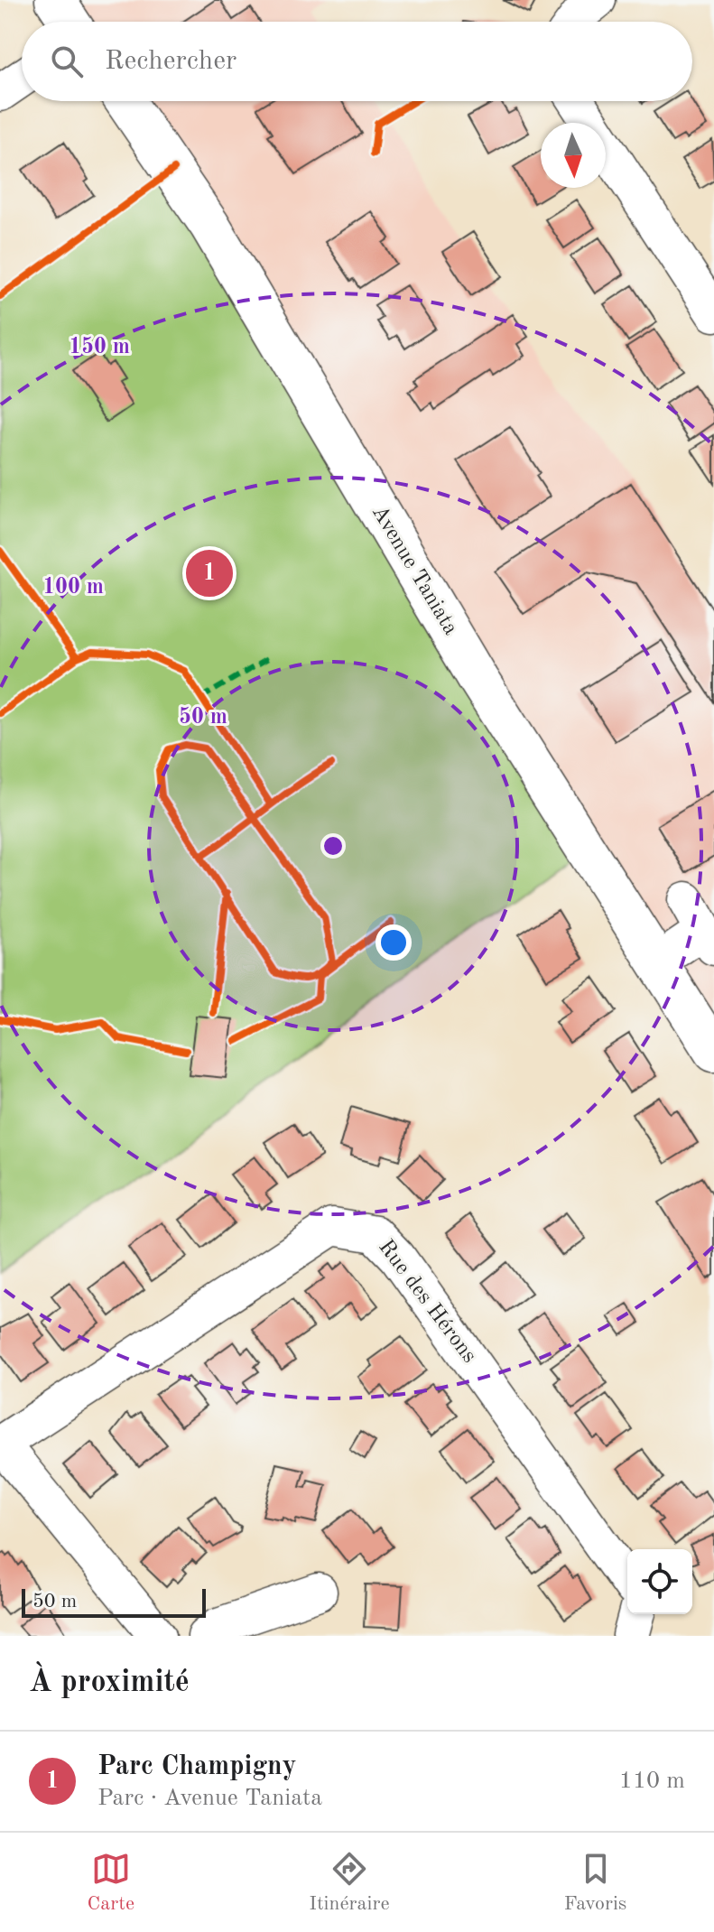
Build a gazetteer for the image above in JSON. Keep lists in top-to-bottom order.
{
  "streets": {
    "main road": ["Avenue Taniata"],
    "street": ["Rue des Hérons"]
  },
  "scale_bar": "50 m",
  "north": "bottom",
  "page": {
    "search": "Rechercher",
    "pins": "1",
    "scale": "50 m",
    "heading": "À proximité",
    "list": [
      {
        "mark": "1",
        "name": "Parc Champigny",
        "note": "Parc · Avenue Taniata",
        "value": "110 m"
      }
    ],
    "nav": ["Carte", "Itinéraire", "Favoris"]
  },
  "rings": ["150 m", "100 m", "50 m"]
}
